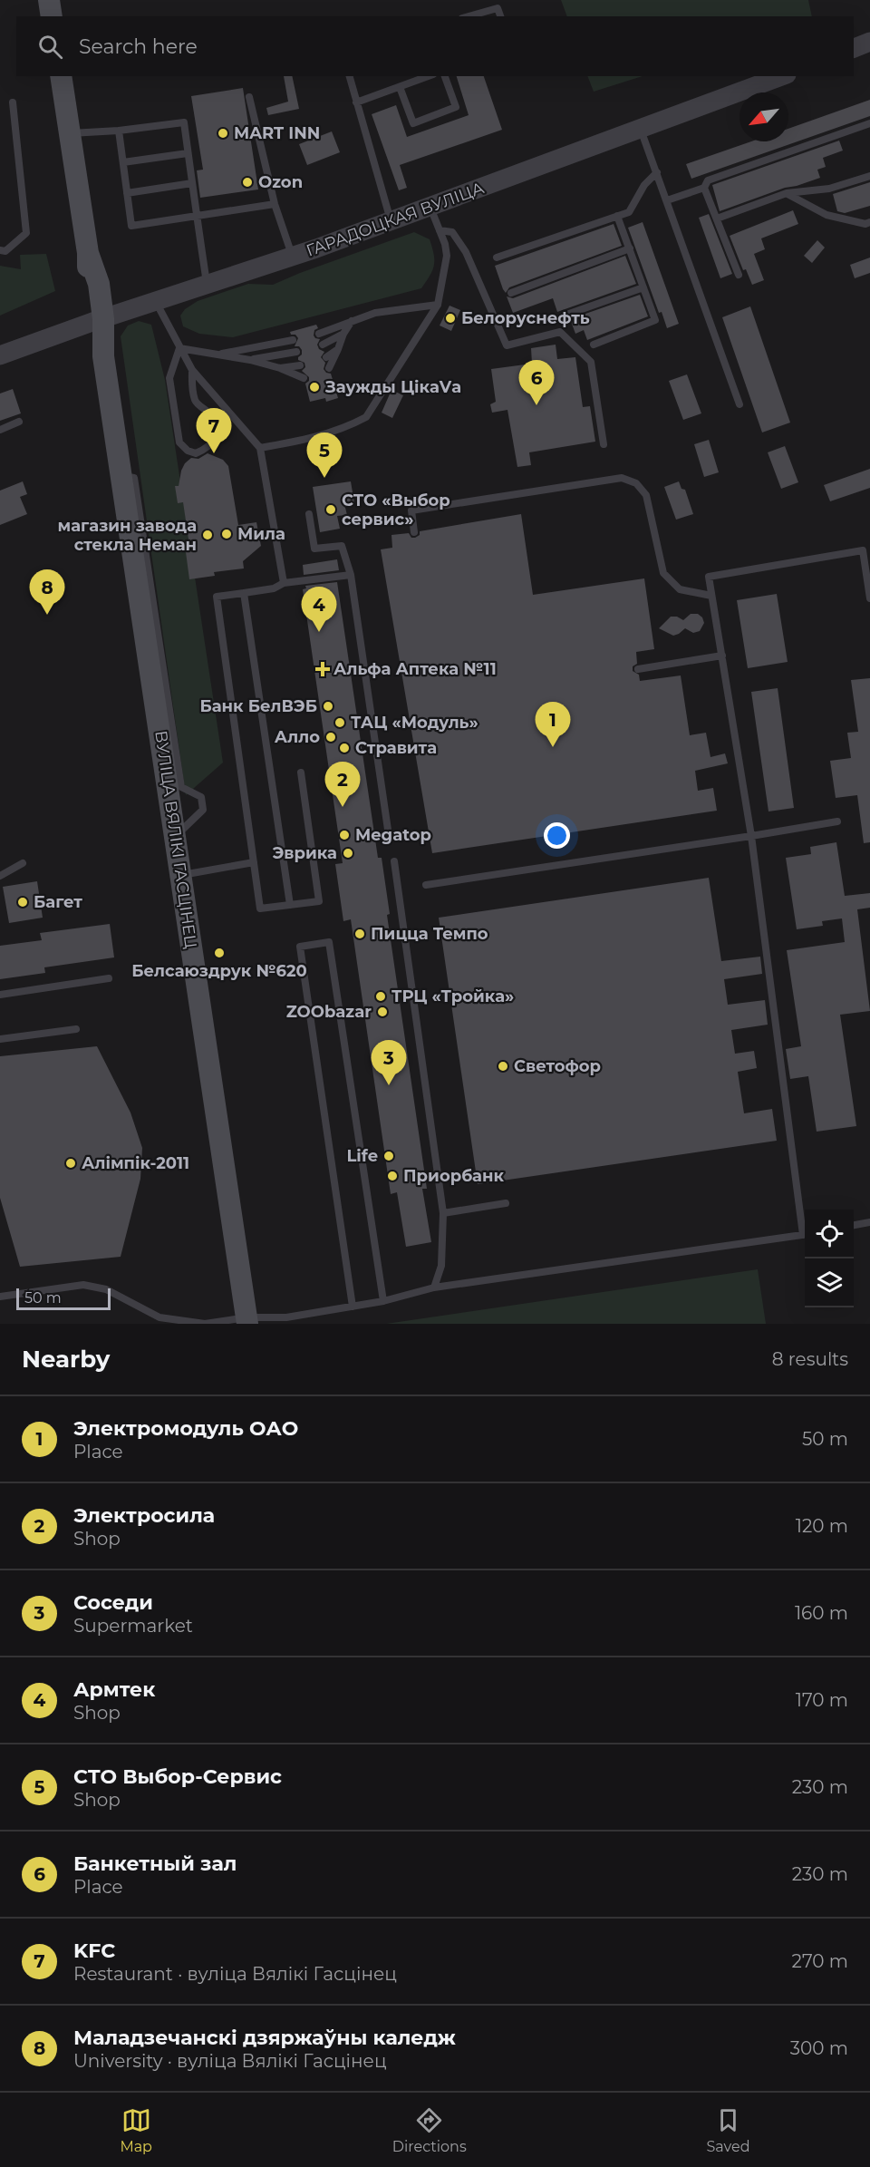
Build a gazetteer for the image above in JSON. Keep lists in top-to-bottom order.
{
  "streets": {
    "main road": ["ВУЛІЦА ВЯЛІКІ ГАСЦІНЕЦ"],
    "street": ["ГАРАДОЦКАЯ ВУЛІЦА"]
  },
  "crossings": [
    ["ГАРАДОЦКАЯ ВУЛІЦА", "ВУЛІЦА ВЯЛІКІ ГАСЦІНЕЦ"]
  ],
  "places": {
    "other": [
      "MART INN",
      "Ozon",
      "Белоруснефть",
      "Заужды ЦікаVа",
      "СТО «Выбор сервис»",
      "Мила",
      "магазин завода стекла Неман",
      "Банк БелВЭБ",
      "ТАЦ «Модуль»",
      "Алло",
      "Стравита",
      "Megatop",
      "Эврика",
      "Багет",
      "Пицца Темпо",
      "Белсаюздрук №620",
      "ТРЦ «Тройка»",
      "ZOObazar",
      "Светофор",
      "Life",
      "Алімпік-2011",
      "Приорбанк"
    ],
    "health": ["Альфа Аптека №11"]
  },
  "scale_bar": "50 m",
  "north": "bottom left",
  "page": {
    "search": "Search here",
    "pins": [
      "6",
      "7",
      "5",
      "8",
      "4",
      "1",
      "2",
      "3"
    ],
    "scale": "50 m",
    "heading": ["Nearby", "8 results"],
    "list": [
      {
        "mark": "1",
        "name": "Электромодуль ОАО",
        "note": "Place",
        "value": "50 m"
      },
      {
        "mark": "2",
        "name": "Электросила",
        "note": "Shop",
        "value": "120 m"
      },
      {
        "mark": "3",
        "name": "Соседи",
        "note": "Supermarket",
        "value": "160 m"
      },
      {
        "mark": "4",
        "name": "Армтек",
        "note": "Shop",
        "value": "170 m"
      },
      {
        "mark": "5",
        "name": "СТО Выбор-Сервис",
        "note": "Shop",
        "value": "230 m"
      },
      {
        "mark": "6",
        "name": "Банкетный зал",
        "note": "Place",
        "value": "230 m"
      },
      {
        "mark": "7",
        "name": "KFC",
        "note": "Restaurant · вуліца Вялікі Гасцінец",
        "value": "270 m"
      },
      {
        "mark": "8",
        "name": "Маладзечанскі дзяржаўны каледж",
        "note": "University · вуліца Вялікі Гасцінец",
        "value": "300 m"
      }
    ],
    "nav": ["Map", "Directions", "Saved"]
  }
}
